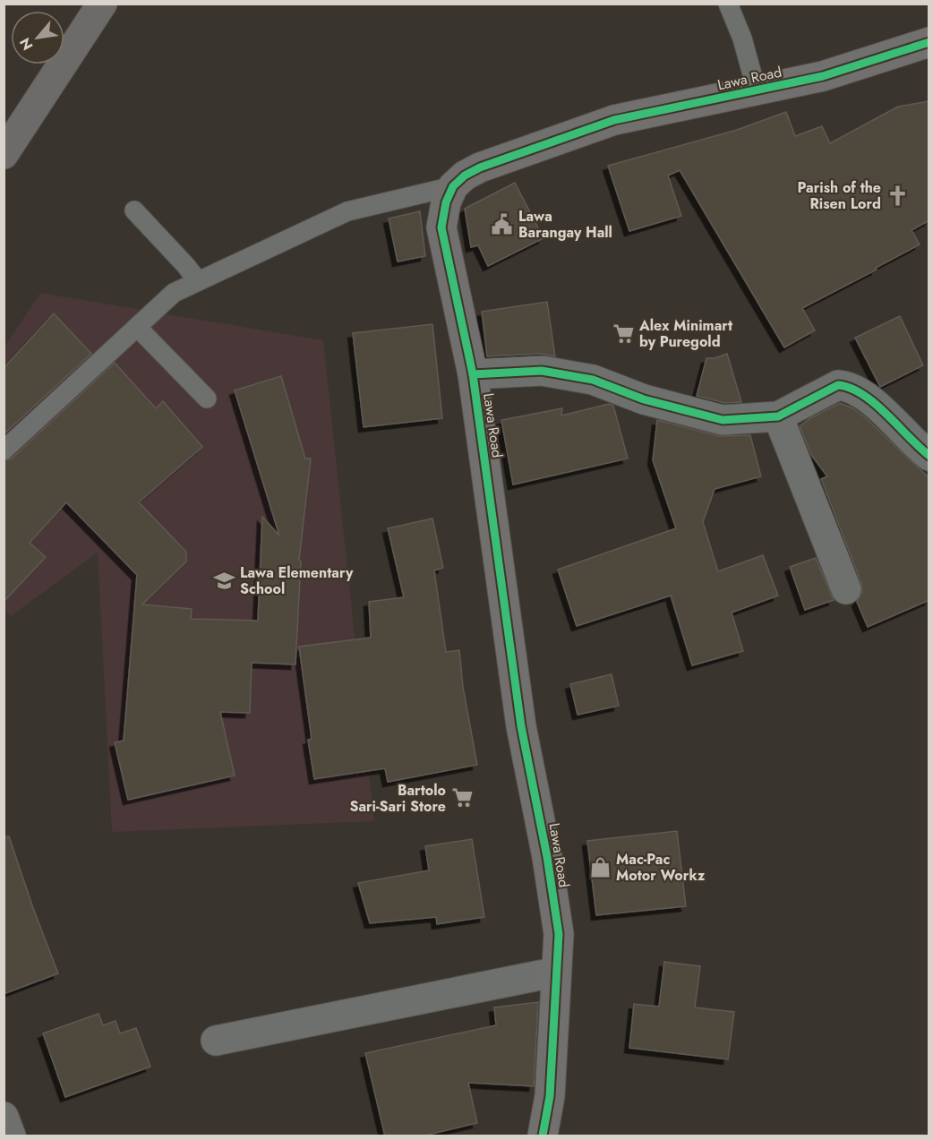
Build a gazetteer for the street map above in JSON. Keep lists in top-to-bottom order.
{
  "streets": {
    "street": ["Lawa Road"]
  },
  "places": {
    "church": ["Parish of the Risen Lord"],
    "public building": ["Lawa Barangay Hall"],
    "supermarket": ["Alex Minimart by Puregold", "Bartolo Sari-Sari Store"],
    "school or university": ["Lawa Elementary School"],
    "shop": ["Mac-Pac Motor Workz"]
  },
  "north": "bottom left"
}
